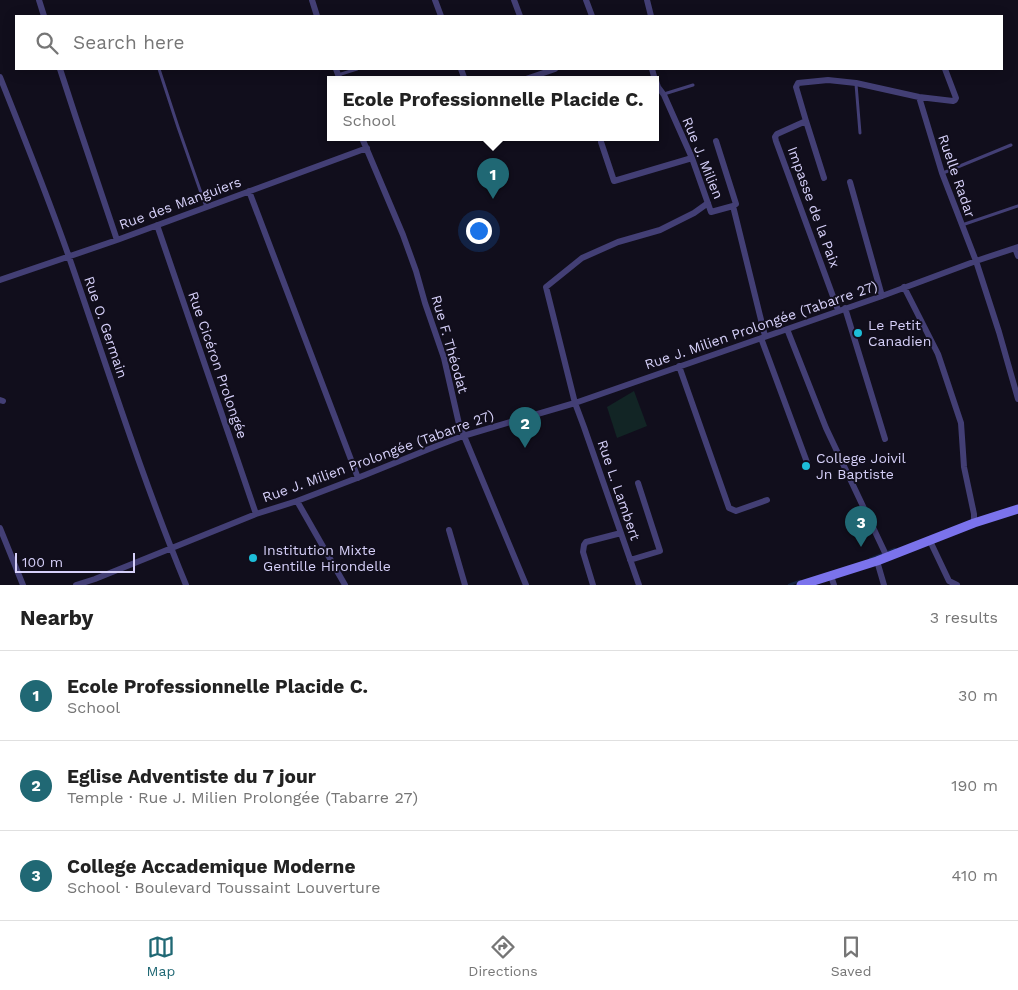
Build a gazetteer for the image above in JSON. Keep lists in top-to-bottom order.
{
  "streets": {
    "street": [
      "Rue J. Milien",
      "Ruelle Radar",
      "Rue des Manguiers",
      "Impasse de la Paix",
      "Rue J. Milien Prolongée (Tabarre 27)",
      "Rue O. Germain",
      "Rue F. Théodat",
      "Rue Cicéron Prolongée",
      "Rue L. Lambert"
    ]
  },
  "crossings": [
    ["Rue J. Milien", "Rue J. Milien Prolongée (Tabarre 27)"],
    ["Rue J. Milien", "Rue L. Lambert"],
    ["Ruelle Radar", "Rue J. Milien Prolongée (Tabarre 27)"],
    ["Rue des Manguiers", "Rue O. Germain"],
    ["Rue des Manguiers", "Rue F. Théodat"],
    ["Rue des Manguiers", "Rue Cicéron Prolongée"],
    ["Impasse de la Paix", "Rue J. Milien Prolongée (Tabarre 27)"],
    ["Rue J. Milien Prolongée (Tabarre 27)", "Rue O. Germain"],
    ["Rue J. Milien Prolongée (Tabarre 27)", "Rue F. Théodat"],
    ["Rue J. Milien Prolongée (Tabarre 27)", "Rue Cicéron Prolongée"],
    ["Rue J. Milien Prolongée (Tabarre 27)", "Rue L. Lambert"]
  ],
  "places": ["Le Petit Canadien", "College Joivil Jn Baptiste", "Institution Mixte Gentille Hirondelle"],
  "scale_bar": "100 m",
  "page": {
    "search": "Search here",
    "popup": ["Ecole Professionnelle Placide C.", "School"],
    "pins": ["1", "2", "3"],
    "scale": "100 m",
    "heading": ["Nearby", "3 results"],
    "list": [
      {
        "mark": "1",
        "name": "Ecole Professionnelle Placide C.",
        "note": "School",
        "value": "30 m"
      },
      {
        "mark": "2",
        "name": "Eglise Adventiste du 7 jour",
        "note": "Temple · Rue J. Milien Prolongée (Tabarre 27)",
        "value": "190 m"
      },
      {
        "mark": "3",
        "name": "College Accademique Moderne",
        "note": "School · Boulevard Toussaint Louverture",
        "value": "410 m"
      }
    ],
    "nav": ["Map", "Directions", "Saved"]
  }
}
